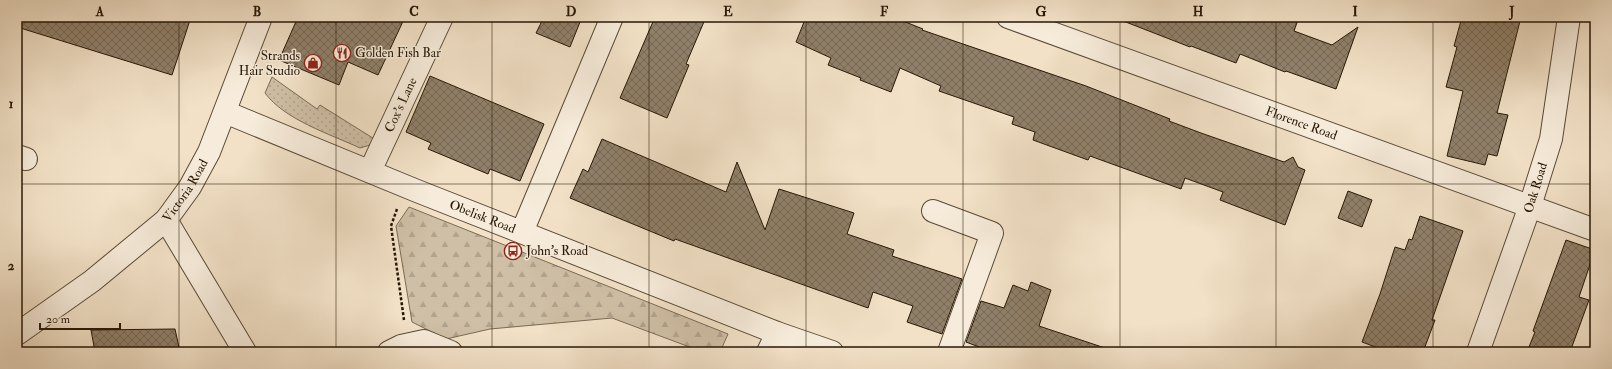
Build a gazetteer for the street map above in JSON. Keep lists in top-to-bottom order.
{
  "streets": {
    "street": [
      "Cox's Lane",
      "Florence Road",
      "Oak Road",
      "Victoria Road",
      "Obelisk Road"
    ]
  },
  "crossings": [
    ["Cox's Lane", "Obelisk Road"],
    ["Florence Road", "Oak Road"],
    ["Victoria Road", "Obelisk Road"]
  ],
  "places": {
    "restaurant": ["Golden Fish Bar"],
    "shop": ["Strands Hair Studio"],
    "bus stop": ["John's Road"]
  },
  "scale_bar": "20 m",
  "grid": {
    "columns": [
      "A",
      "B",
      "C",
      "D",
      "E",
      "F",
      "G",
      "H",
      "I",
      "J"
    ],
    "rows": ["1", "2"]
  }
}
